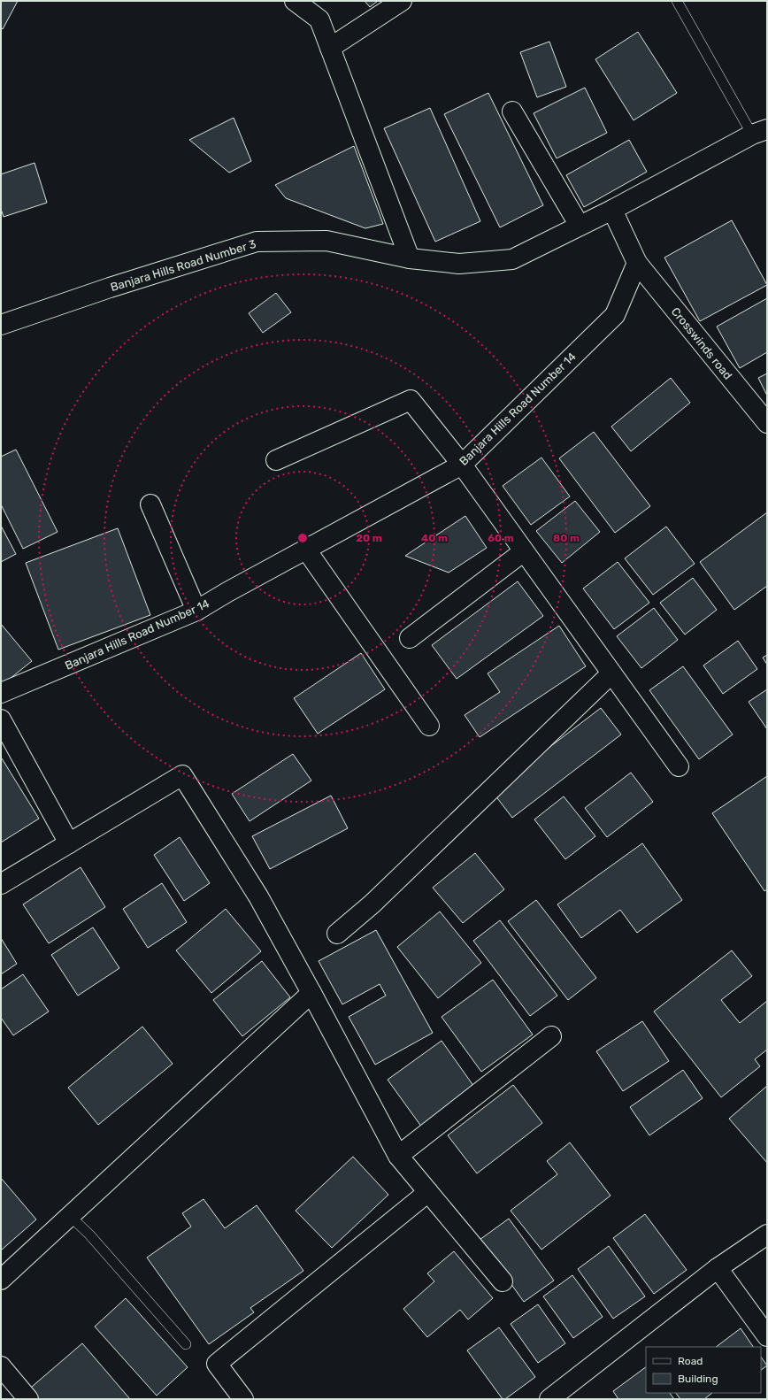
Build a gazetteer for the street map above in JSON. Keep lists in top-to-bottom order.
{
  "streets": {
    "street": ["Banjara Hills Road Number 3", "Crosswinds road", "Banjara Hills Road Number 14"]
  },
  "crossings": [
    ["Crosswinds road", "Banjara Hills Road Number 14"]
  ],
  "legend": ["Road", "Building"],
  "rings": [
    "20 m",
    "40 m",
    "60 m",
    "80 m"
  ]
}
